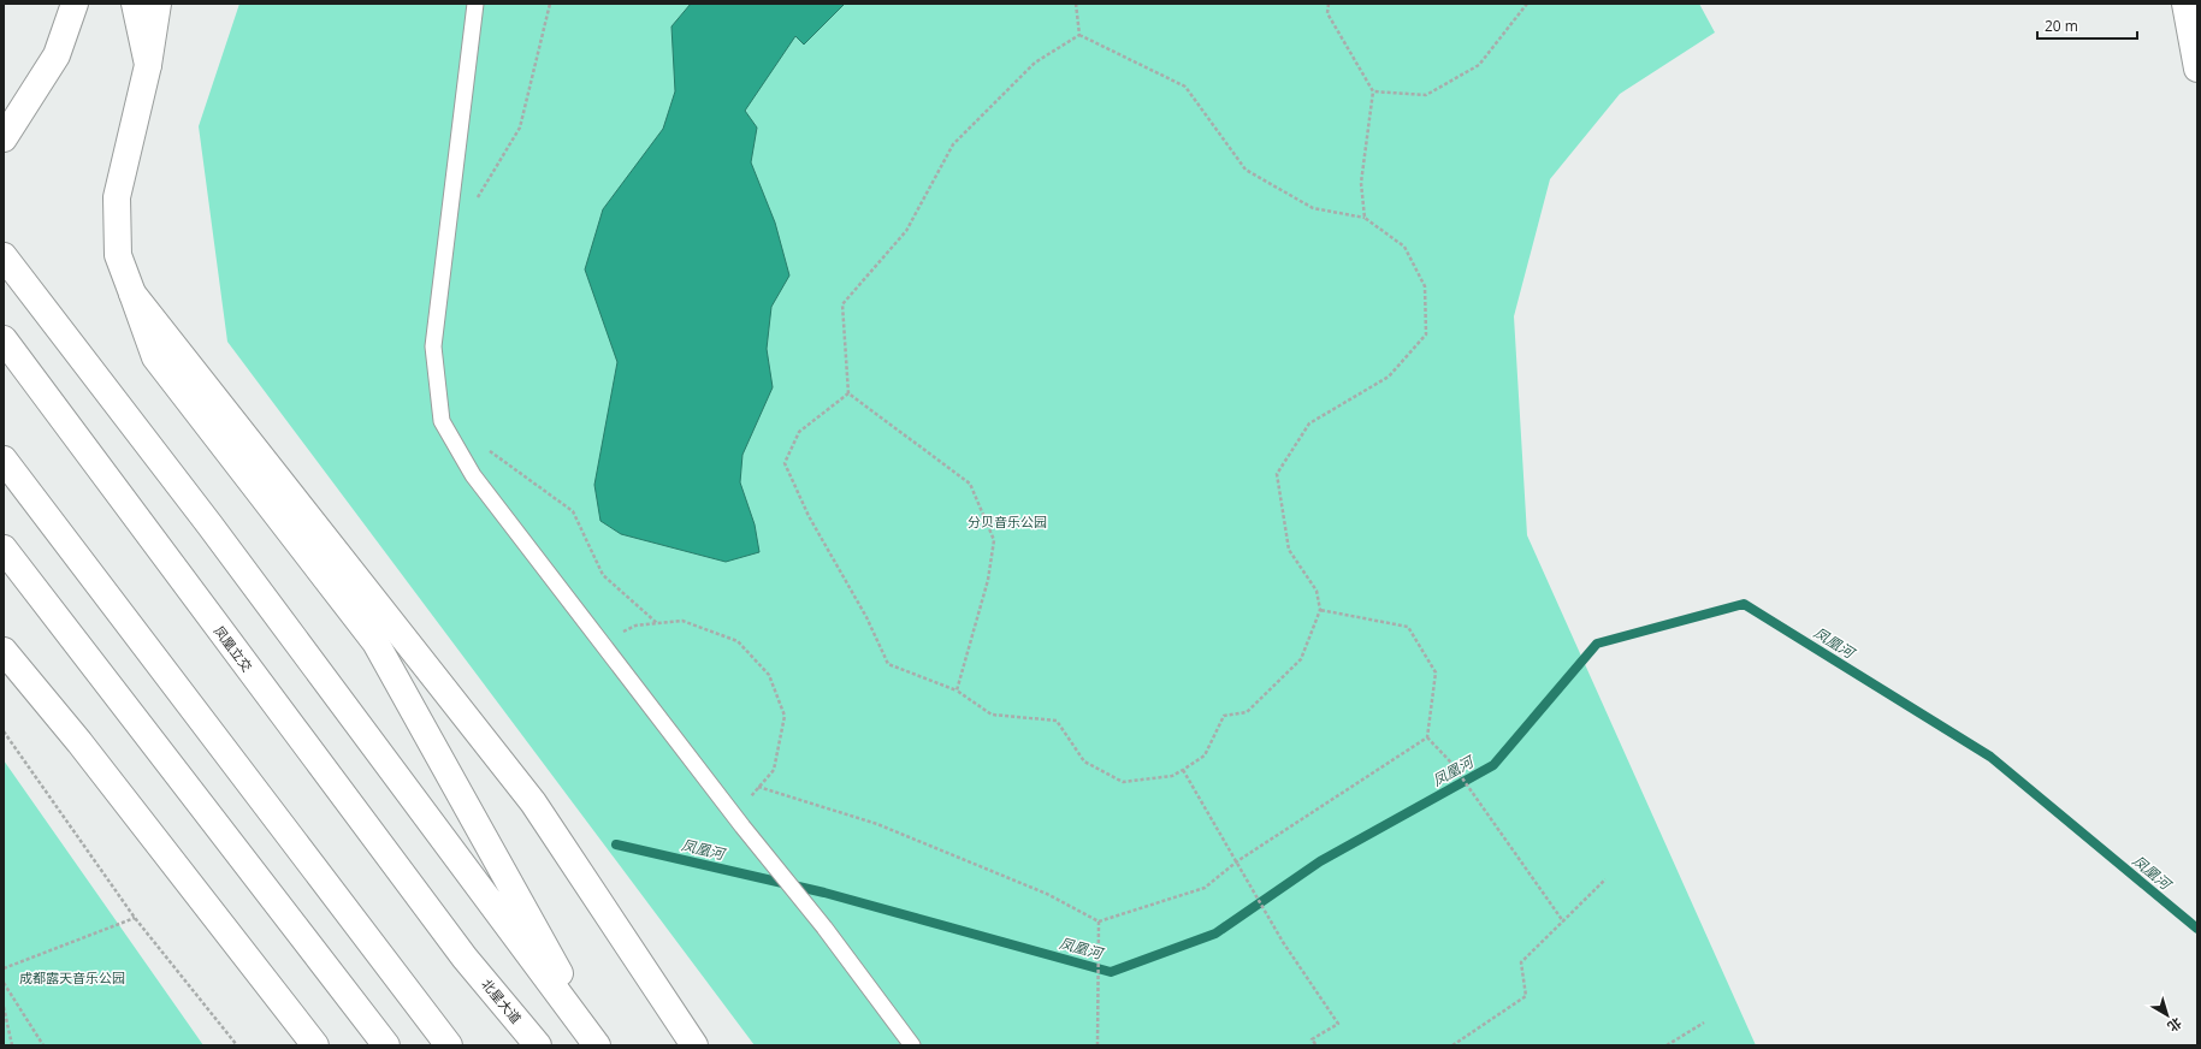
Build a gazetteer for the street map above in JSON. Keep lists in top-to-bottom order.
{
  "streets": {
    "main road": ["凤凰立交", "北星大道"]
  },
  "crossings": [
    ["凤凰立交", "北星大道"]
  ],
  "water": ["凤凰河"],
  "parks": ["分贝音乐公园", "成都露天音乐公园"],
  "scale_bar": "20 m",
  "north": "bottom right"
}
